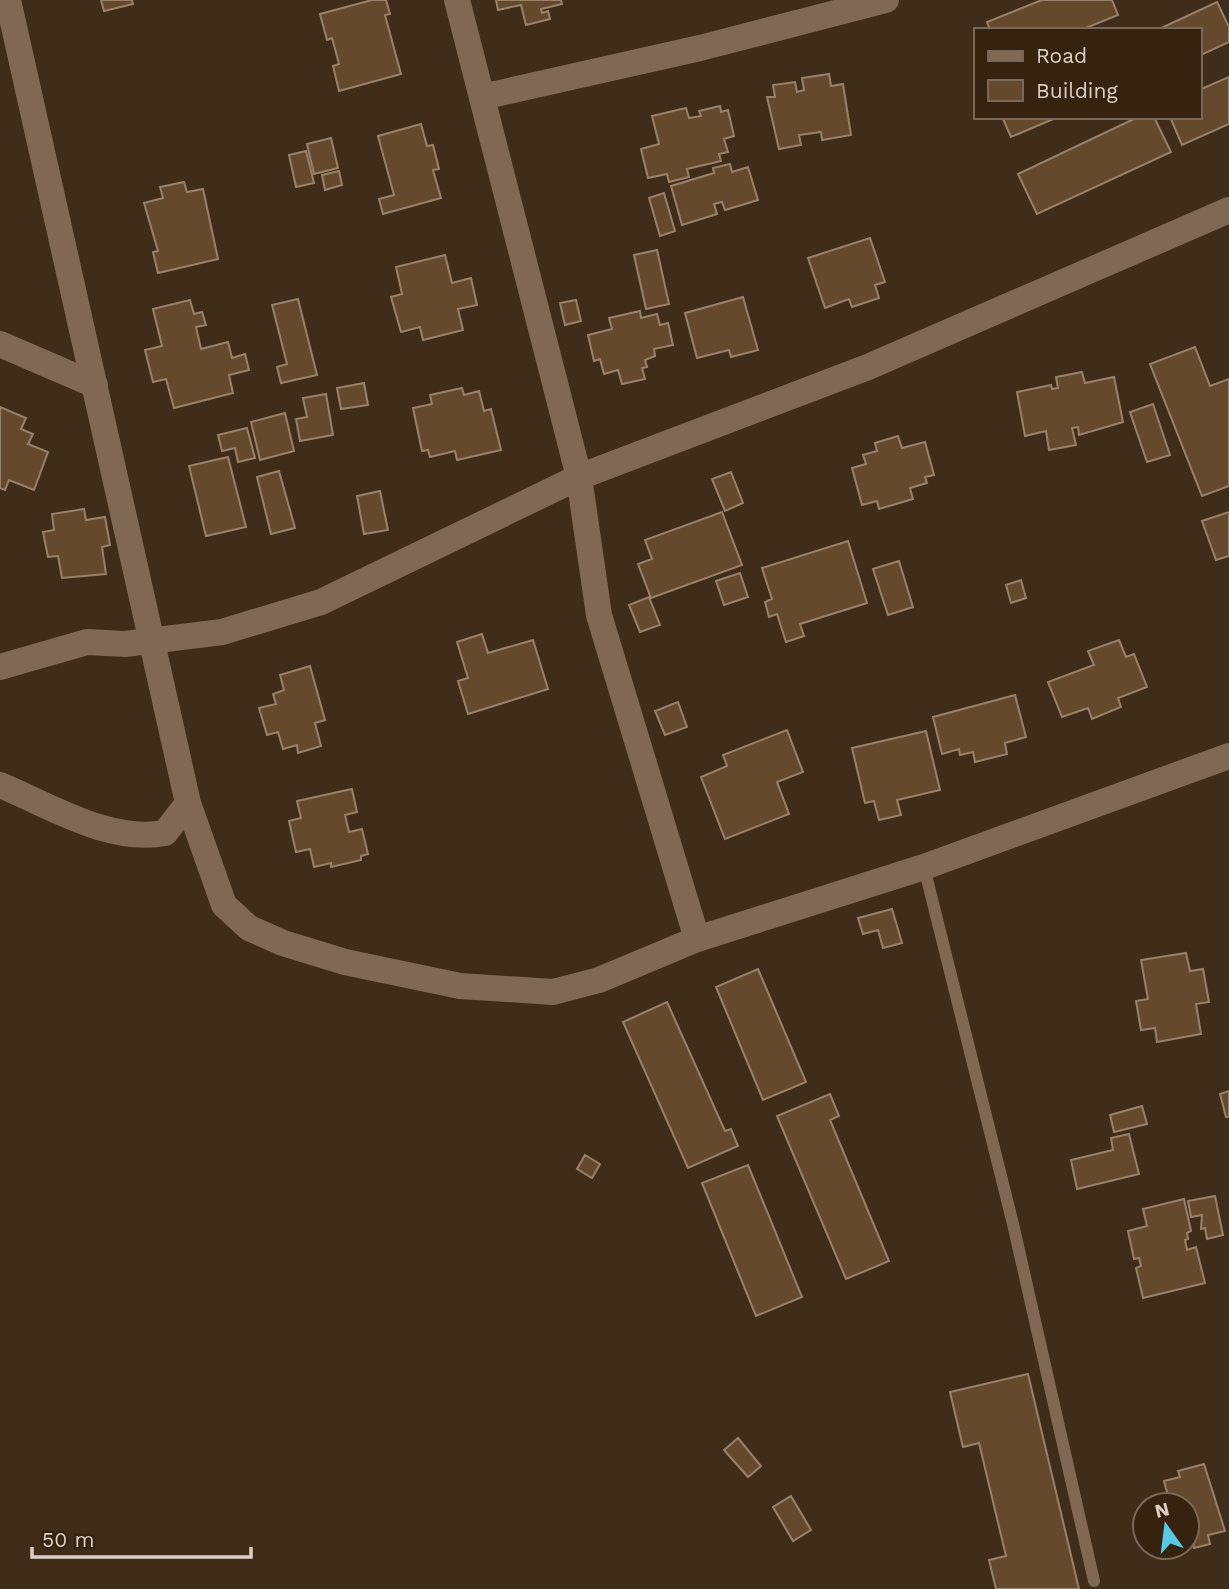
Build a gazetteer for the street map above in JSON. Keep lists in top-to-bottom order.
{
  "legend": ["Road", "Building"],
  "scale_bar": "50 m",
  "north": "top"
}
